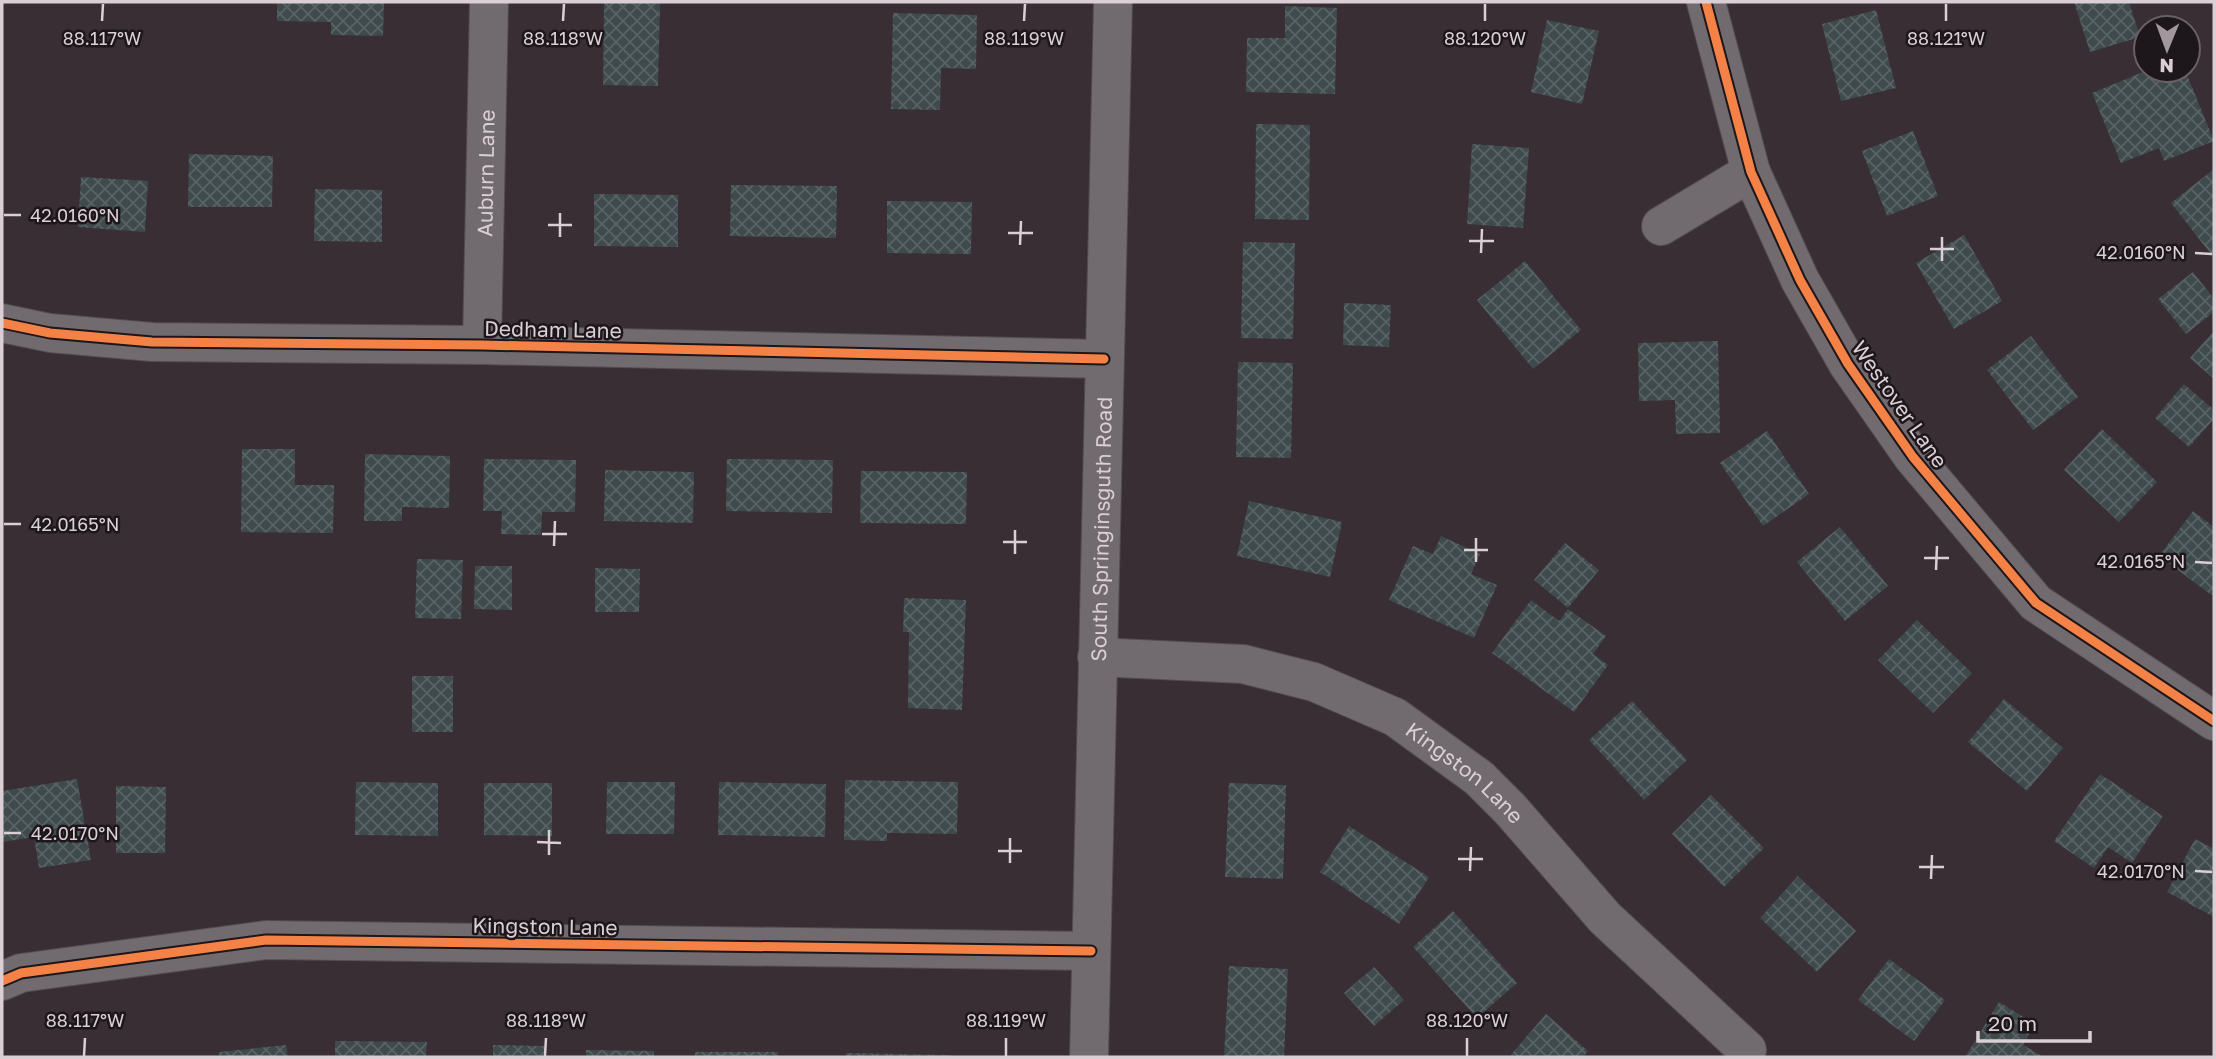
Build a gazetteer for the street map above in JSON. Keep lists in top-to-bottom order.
{
  "streets": {
    "street": [
      "Auburn Lane",
      "Dedham Lane",
      "Westover Lane",
      "South Springinsguth Road",
      "Kingston Lane"
    ]
  },
  "crossings": [
    ["Auburn Lane", "Dedham Lane"],
    ["Dedham Lane", "South Springinsguth Road"],
    ["South Springinsguth Road", "Kingston Lane"]
  ],
  "scale_bar": "20 m",
  "north": "bottom",
  "coordinates": [
    "88.117°W",
    "88.118°W",
    "88.119°W",
    "88.120°W",
    "88.121°W",
    "42.0160°N",
    "42.0165°N",
    "42.0170°N"
  ]
}
